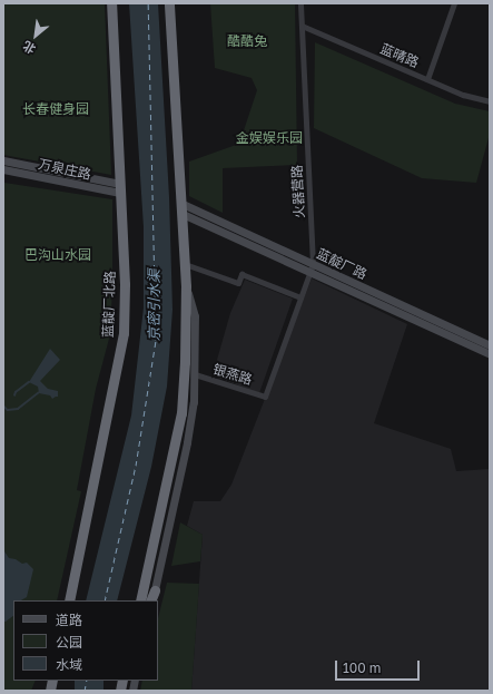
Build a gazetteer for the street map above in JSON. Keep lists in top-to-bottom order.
{
  "streets": {
    "highway": ["蓝靛厂北路"],
    "street": [
      "蓝晴路",
      "万泉庄路",
      "火器营路",
      "蓝靛厂路",
      "银燕路"
    ]
  },
  "crossings": [
    ["蓝晴路", "火器营路"],
    ["万泉庄路", "蓝靛厂北路"],
    ["火器营路", "蓝靛厂路"],
    ["火器营路", "银燕路"]
  ],
  "water": ["京密引水渠"],
  "parks": [
    "酷酷兔",
    "长春健身园",
    "金娱娱乐园",
    "巴沟山水园"
  ],
  "legend": ["道路", "公园", "水域"],
  "scale_bar": "100 m",
  "north": "bottom left"
}
